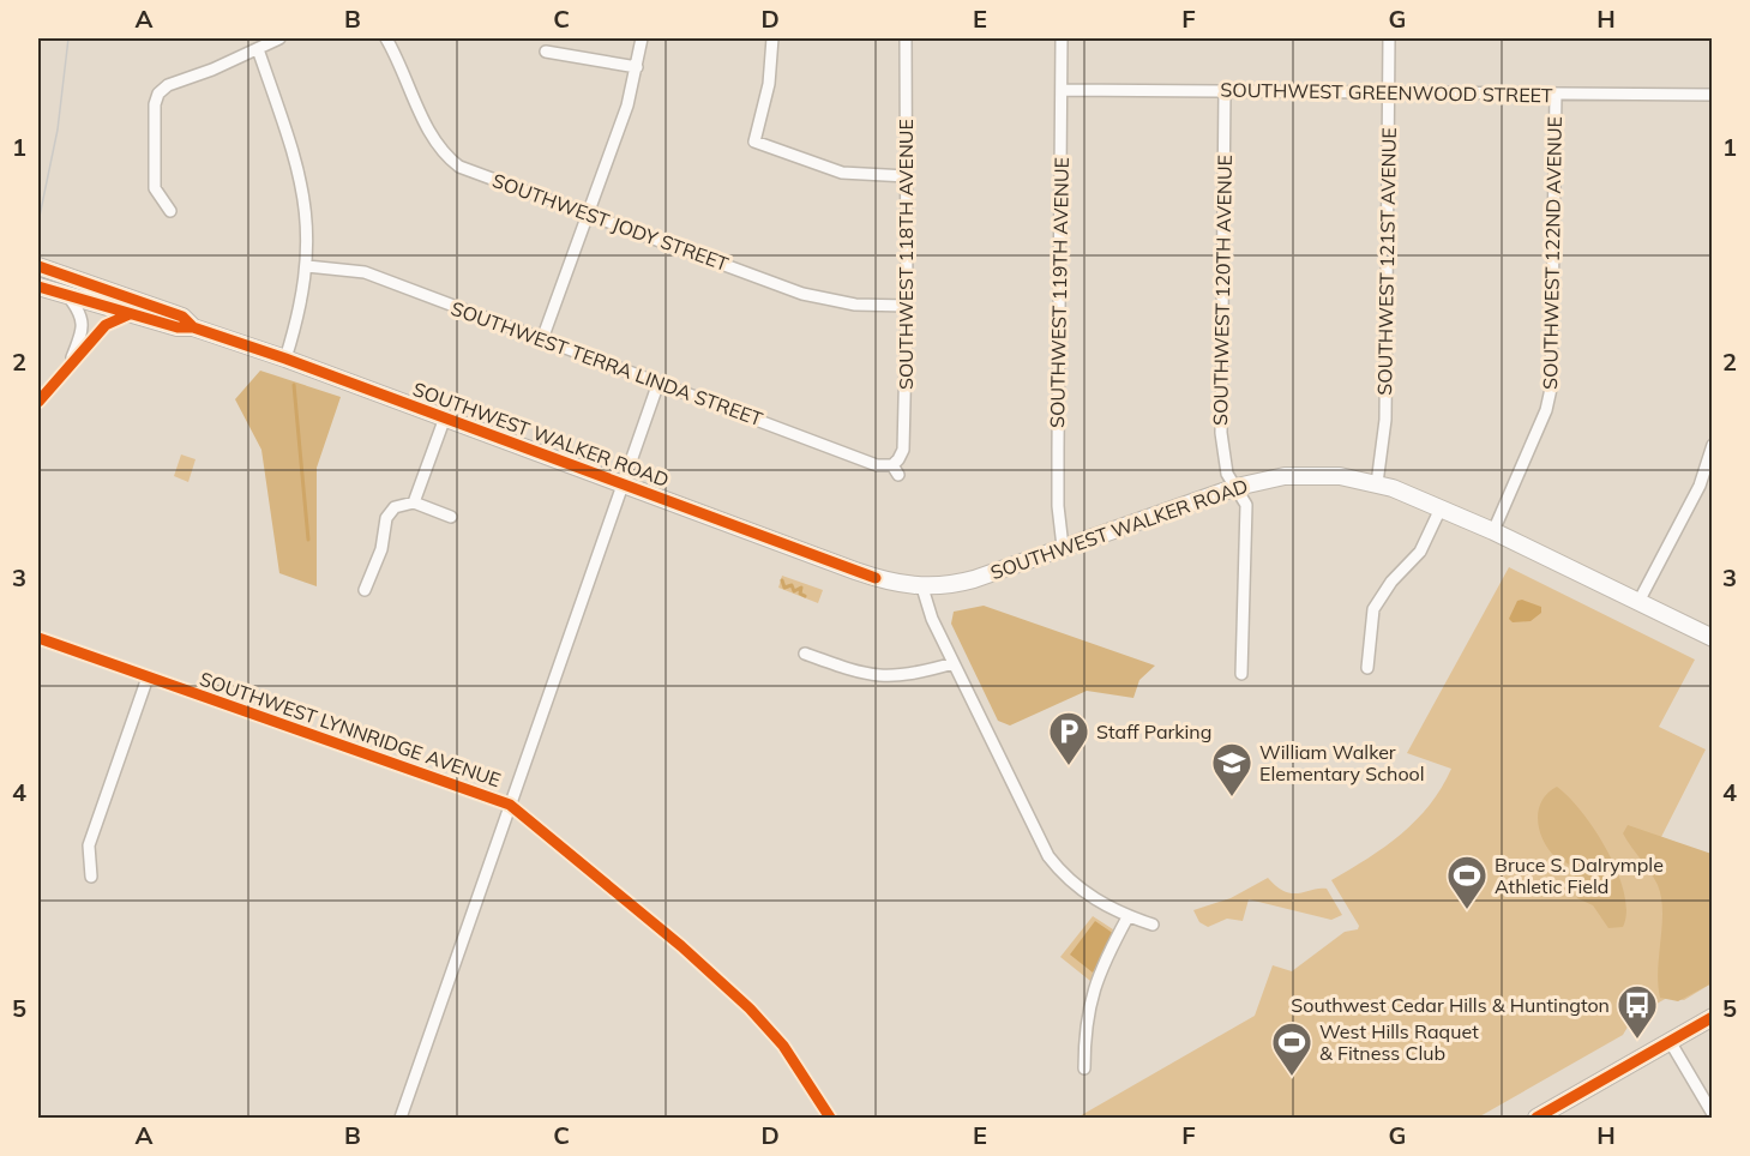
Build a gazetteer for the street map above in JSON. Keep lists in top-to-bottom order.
{
  "streets": {
    "main road": ["SOUTHWEST WALKER ROAD"],
    "street": [
      "SOUTHWEST GREENWOOD STREET",
      "SOUTHWEST JODY STREET",
      "SOUTHWEST 122ND AVENUE",
      "SOUTHWEST 118TH AVENUE",
      "SOUTHWEST 121ST AVENUE",
      "SOUTHWEST 120TH AVENUE",
      "SOUTHWEST 119TH AVENUE",
      "SOUTHWEST TERRA LINDA STREET",
      "SOUTHWEST LYNNRIDGE AVENUE"
    ]
  },
  "crossings": [
    ["SOUTHWEST GREENWOOD STREET", "SOUTHWEST 122ND AVENUE"],
    ["SOUTHWEST GREENWOOD STREET", "SOUTHWEST 121ST AVENUE"],
    ["SOUTHWEST GREENWOOD STREET", "SOUTHWEST 120TH AVENUE"],
    ["SOUTHWEST GREENWOOD STREET", "SOUTHWEST 119TH AVENUE"],
    ["SOUTHWEST JODY STREET", "SOUTHWEST 118TH AVENUE"],
    ["SOUTHWEST 122ND AVENUE", "SOUTHWEST WALKER ROAD"],
    ["SOUTHWEST 118TH AVENUE", "SOUTHWEST TERRA LINDA STREET"],
    ["SOUTHWEST 121ST AVENUE", "SOUTHWEST WALKER ROAD"],
    ["SOUTHWEST 120TH AVENUE", "SOUTHWEST WALKER ROAD"],
    ["SOUTHWEST 119TH AVENUE", "SOUTHWEST WALKER ROAD"]
  ],
  "places": {
    "parking": ["Staff Parking"],
    "school or university": ["William Walker Elementary School"],
    "sports": ["Bruce S. DaIrymple Athletic Field", "West Hills Raquet & Fitness Club"],
    "bus stop": ["Southwest Cedar Hills & Huntington"]
  },
  "grid": {
    "columns": [
      "A",
      "B",
      "C",
      "D",
      "E",
      "F",
      "G",
      "H"
    ],
    "rows": [
      "1",
      "2",
      "3",
      "4",
      "5"
    ]
  }
}
